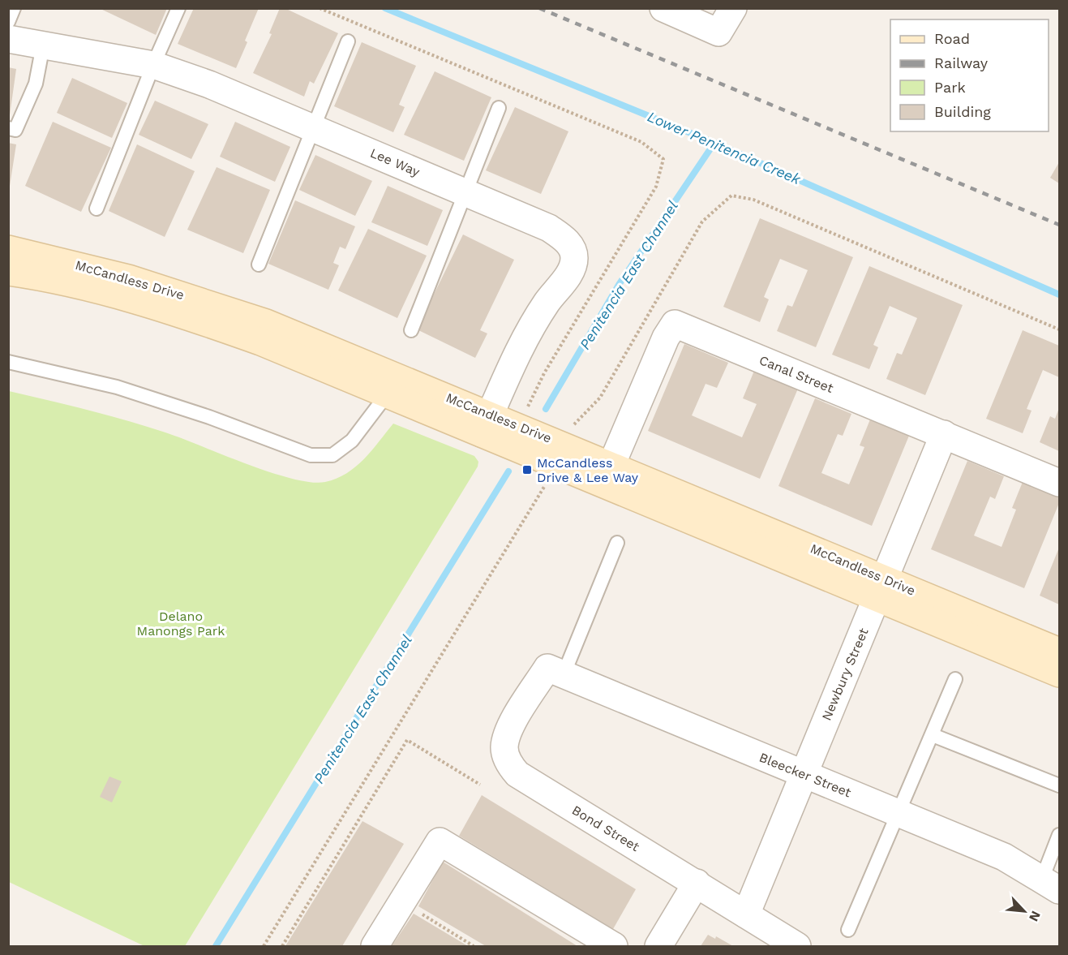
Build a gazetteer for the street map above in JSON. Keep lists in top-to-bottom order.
{
  "streets": {
    "main road": ["McCandless Drive"],
    "street": [
      "Lee Way",
      "Canal Street",
      "Newbury Street",
      "Bleecker Street",
      "Bond Street"
    ]
  },
  "crossings": [
    ["Lee Way", "McCandless Drive"],
    ["McCandless Drive", "Canal Street"],
    ["McCandless Drive", "Newbury Street"],
    ["Canal Street", "Newbury Street"],
    ["Newbury Street", "Bleecker Street"],
    ["Newbury Street", "Bond Street"],
    ["Bleecker Street", "Bond Street"]
  ],
  "water": ["Lower Penitencia Creek", "Penitencia East Channel"],
  "parks": ["Delano Manongs Park"],
  "places": {
    "transit": ["McCandless Drive & Lee Way"]
  },
  "legend": [
    "Road",
    "Railway",
    "Park",
    "Building"
  ],
  "north": "bottom right"
}
